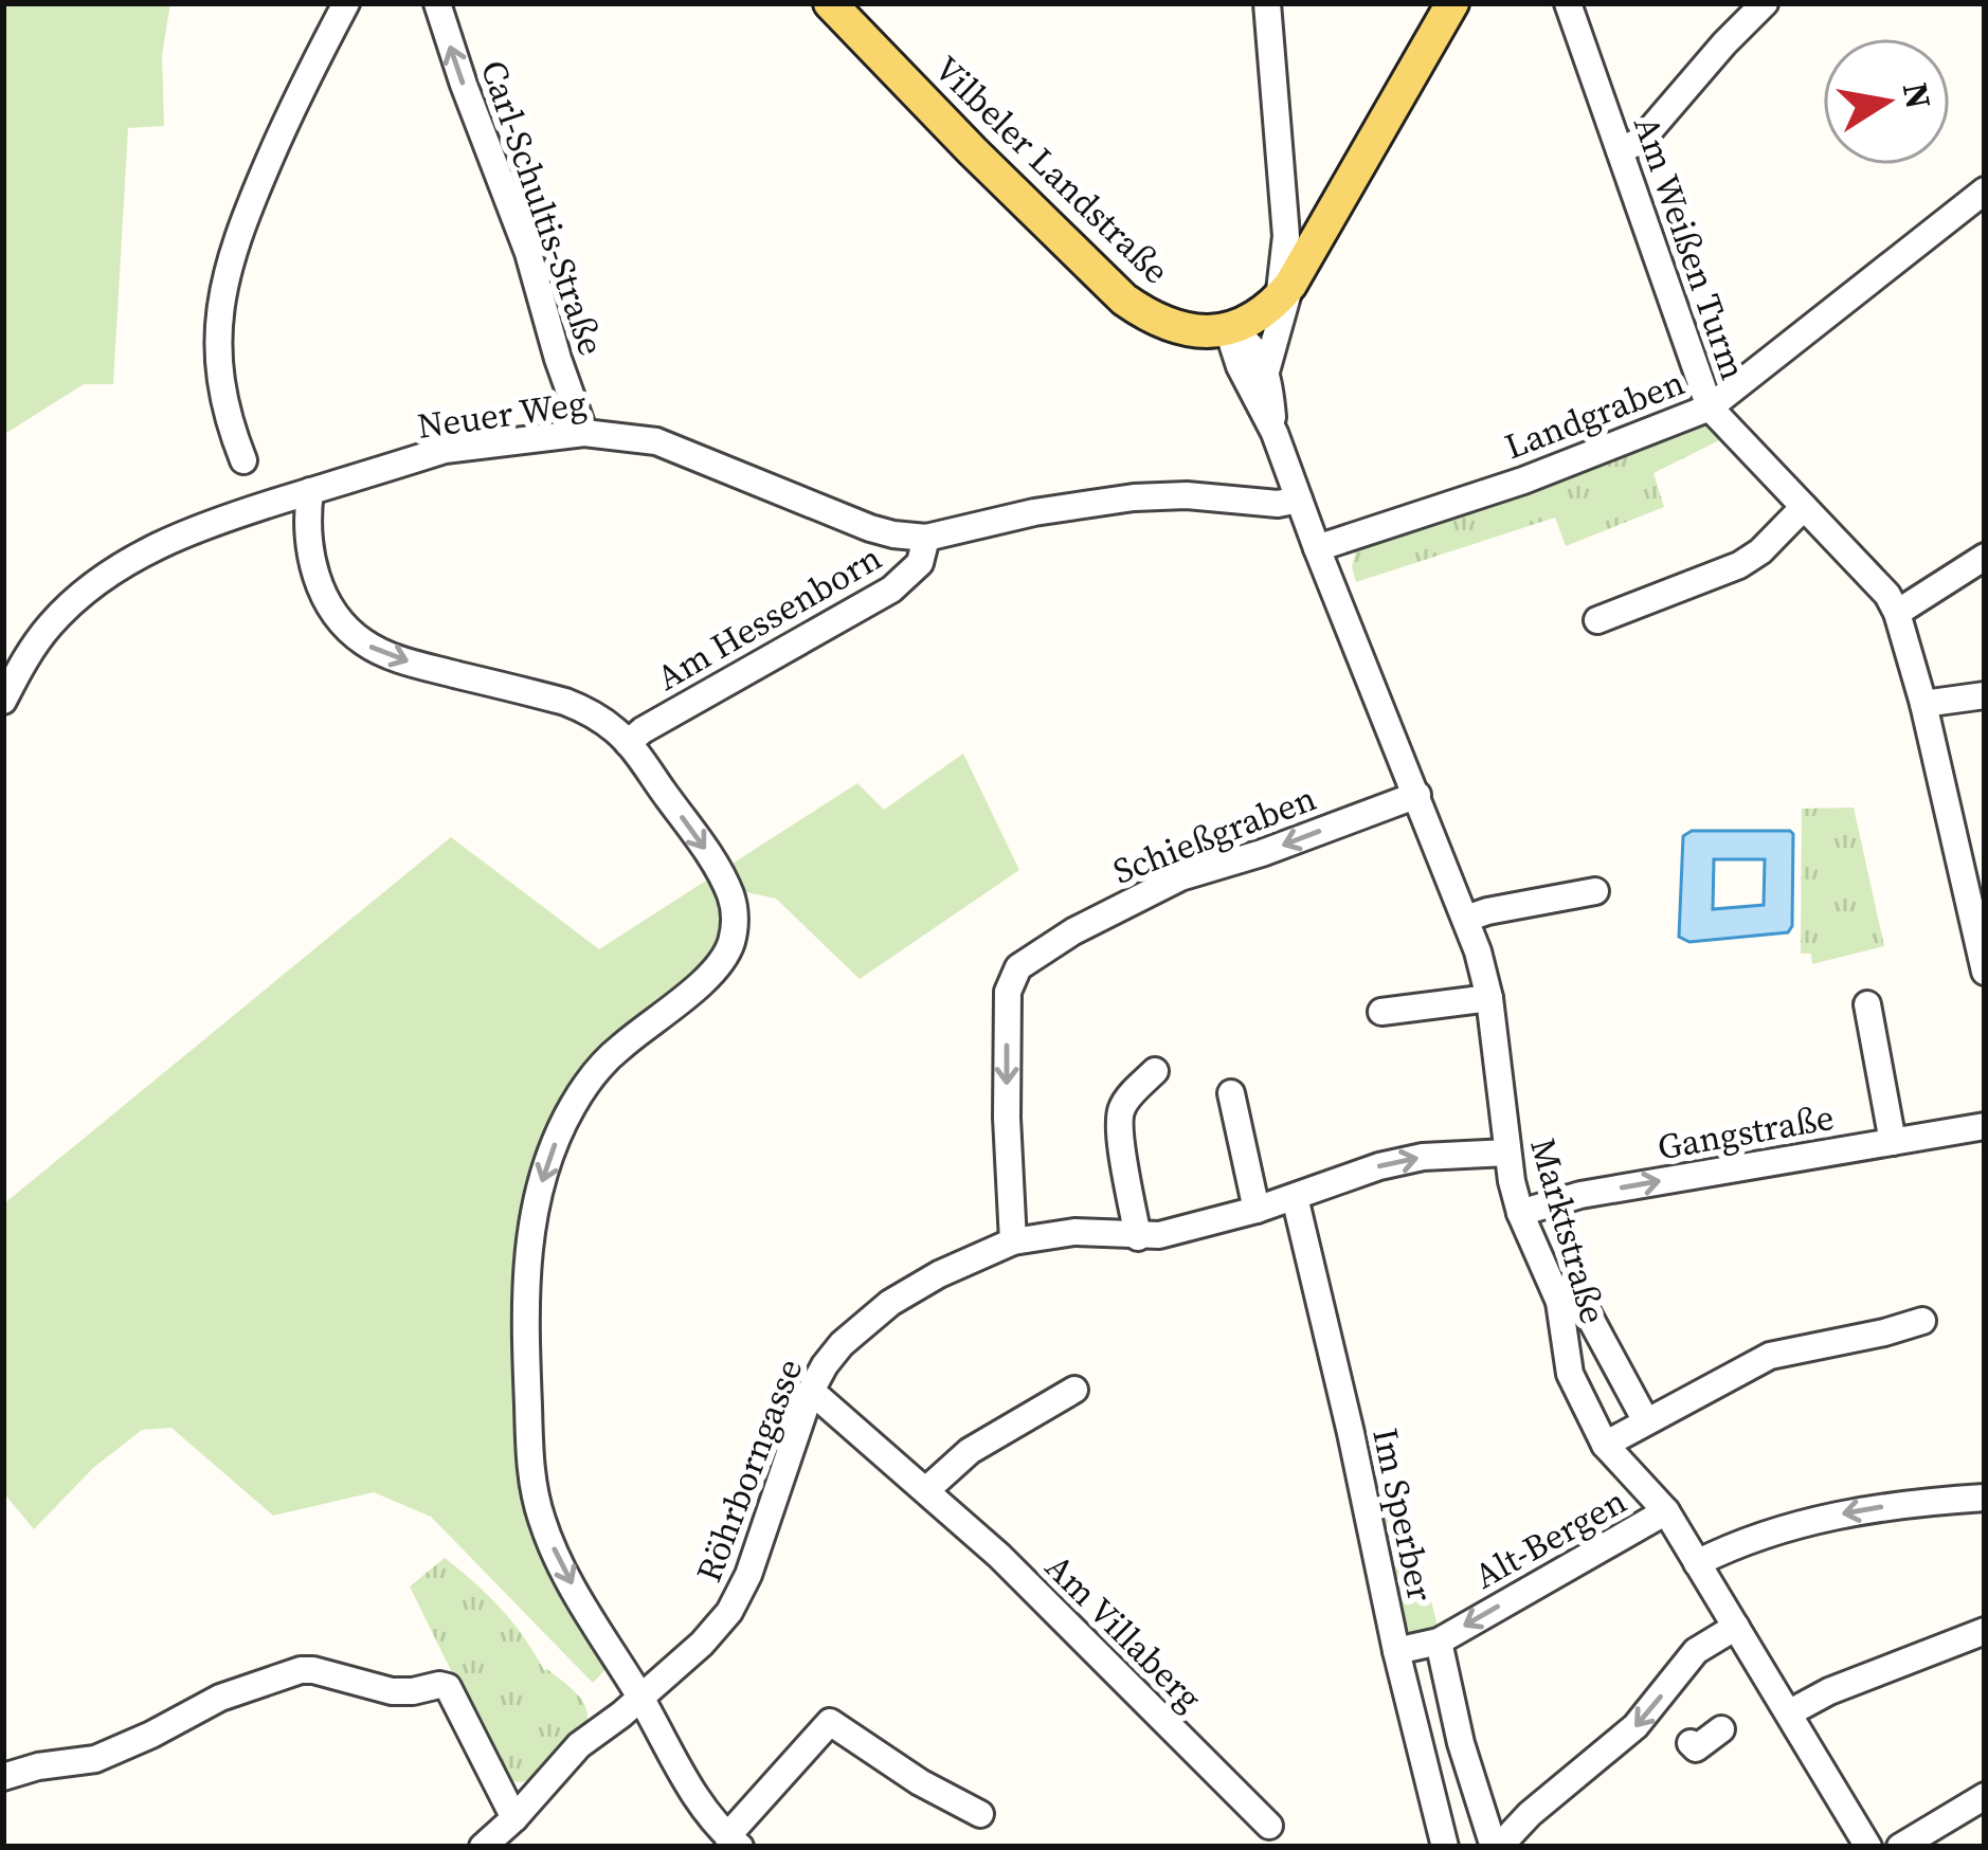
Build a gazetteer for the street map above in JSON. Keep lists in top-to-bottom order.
{
  "streets": {
    "main road": ["Vilbeler Landstraße"],
    "street": [
      "Carl-Schultis-Straße",
      "Am Weißen Turm",
      "Neuer Weg",
      "Landgraben",
      "Am Hessenborn",
      "Schießgraben",
      "Gangstraße",
      "Marktstraße",
      "Röhrborngasse",
      "Im Sperber",
      "Alt-Bergen",
      "Am Villaberg"
    ]
  },
  "crossings": [
    ["Vilbeler Landstraße", "Marktstraße"],
    ["Carl-Schultis-Straße", "Neuer Weg"],
    ["Am Weißen Turm", "Landgraben"],
    ["Neuer Weg", "Am Hessenborn"],
    ["Neuer Weg", "Marktstraße"],
    ["Landgraben", "Marktstraße"],
    ["Schießgraben", "Marktstraße"],
    ["Schießgraben", "Röhrborngasse"],
    ["Gangstraße", "Marktstraße"],
    ["Marktstraße", "Röhrborngasse"],
    ["Marktstraße", "Alt-Bergen"],
    ["Röhrborngasse", "Im Sperber"],
    ["Röhrborngasse", "Am Villaberg"],
    ["Im Sperber", "Alt-Bergen"]
  ],
  "one_way": ["Carl-Schultis-Straße", "Schießgraben"],
  "north": "right"
}
